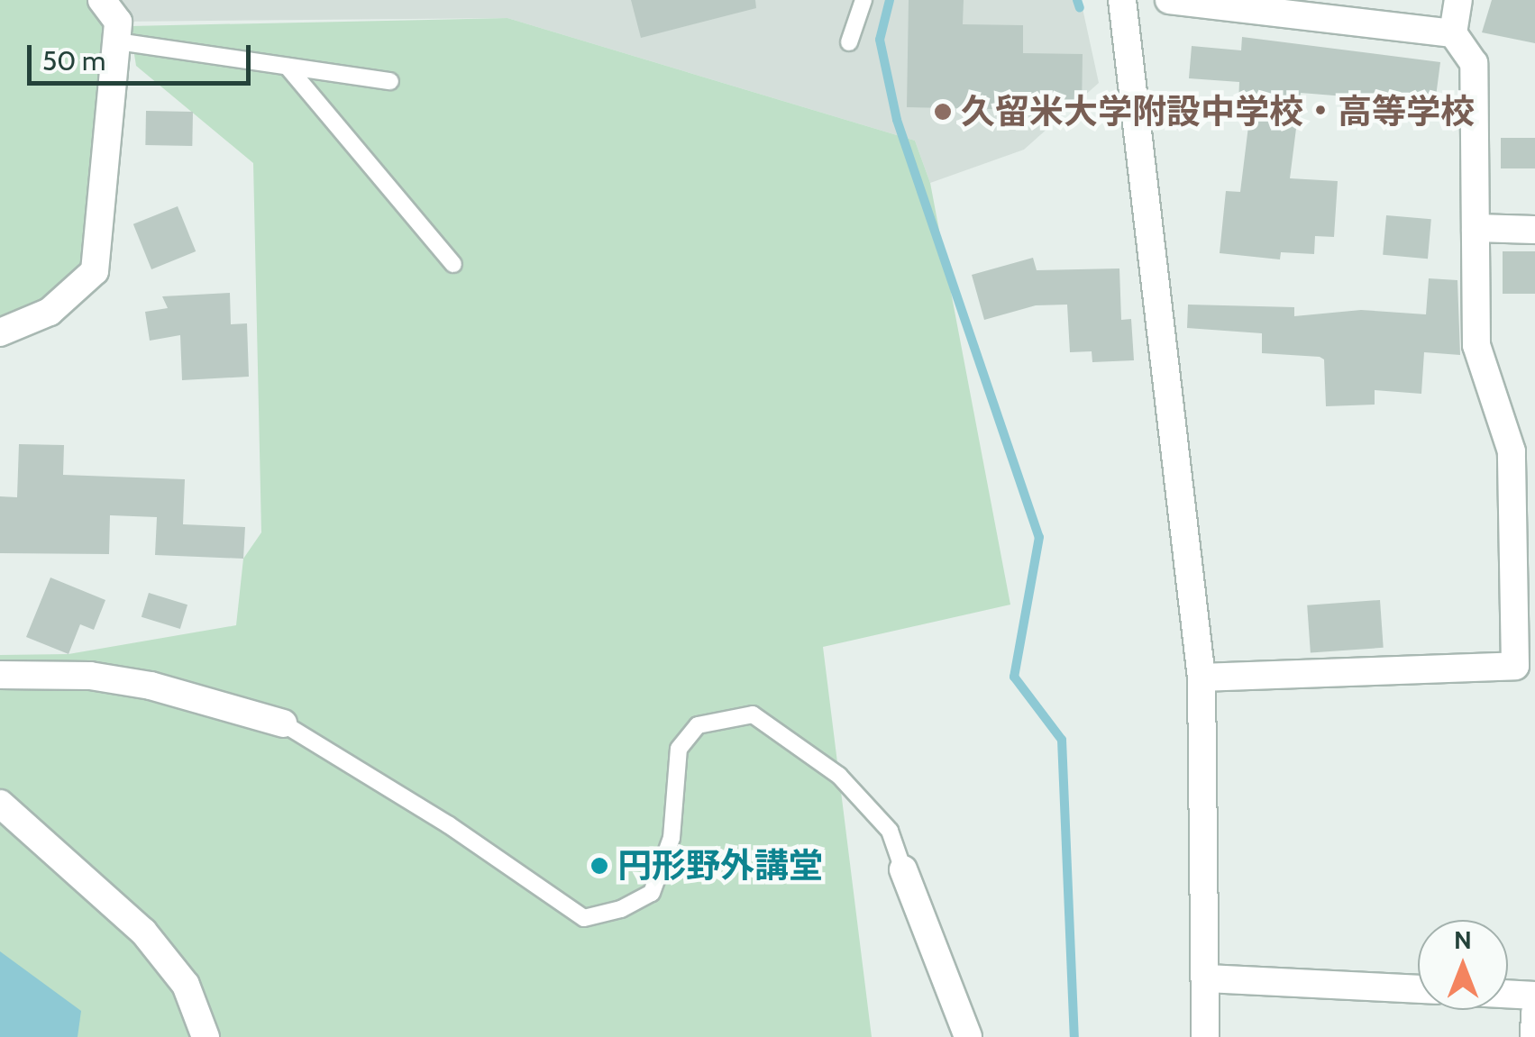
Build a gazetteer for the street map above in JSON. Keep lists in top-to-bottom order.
{
  "places": ["久留米大学附設中学校・高等学校", "円形野外講堂"],
  "scale_bar": "50 m",
  "north": "top"
}
